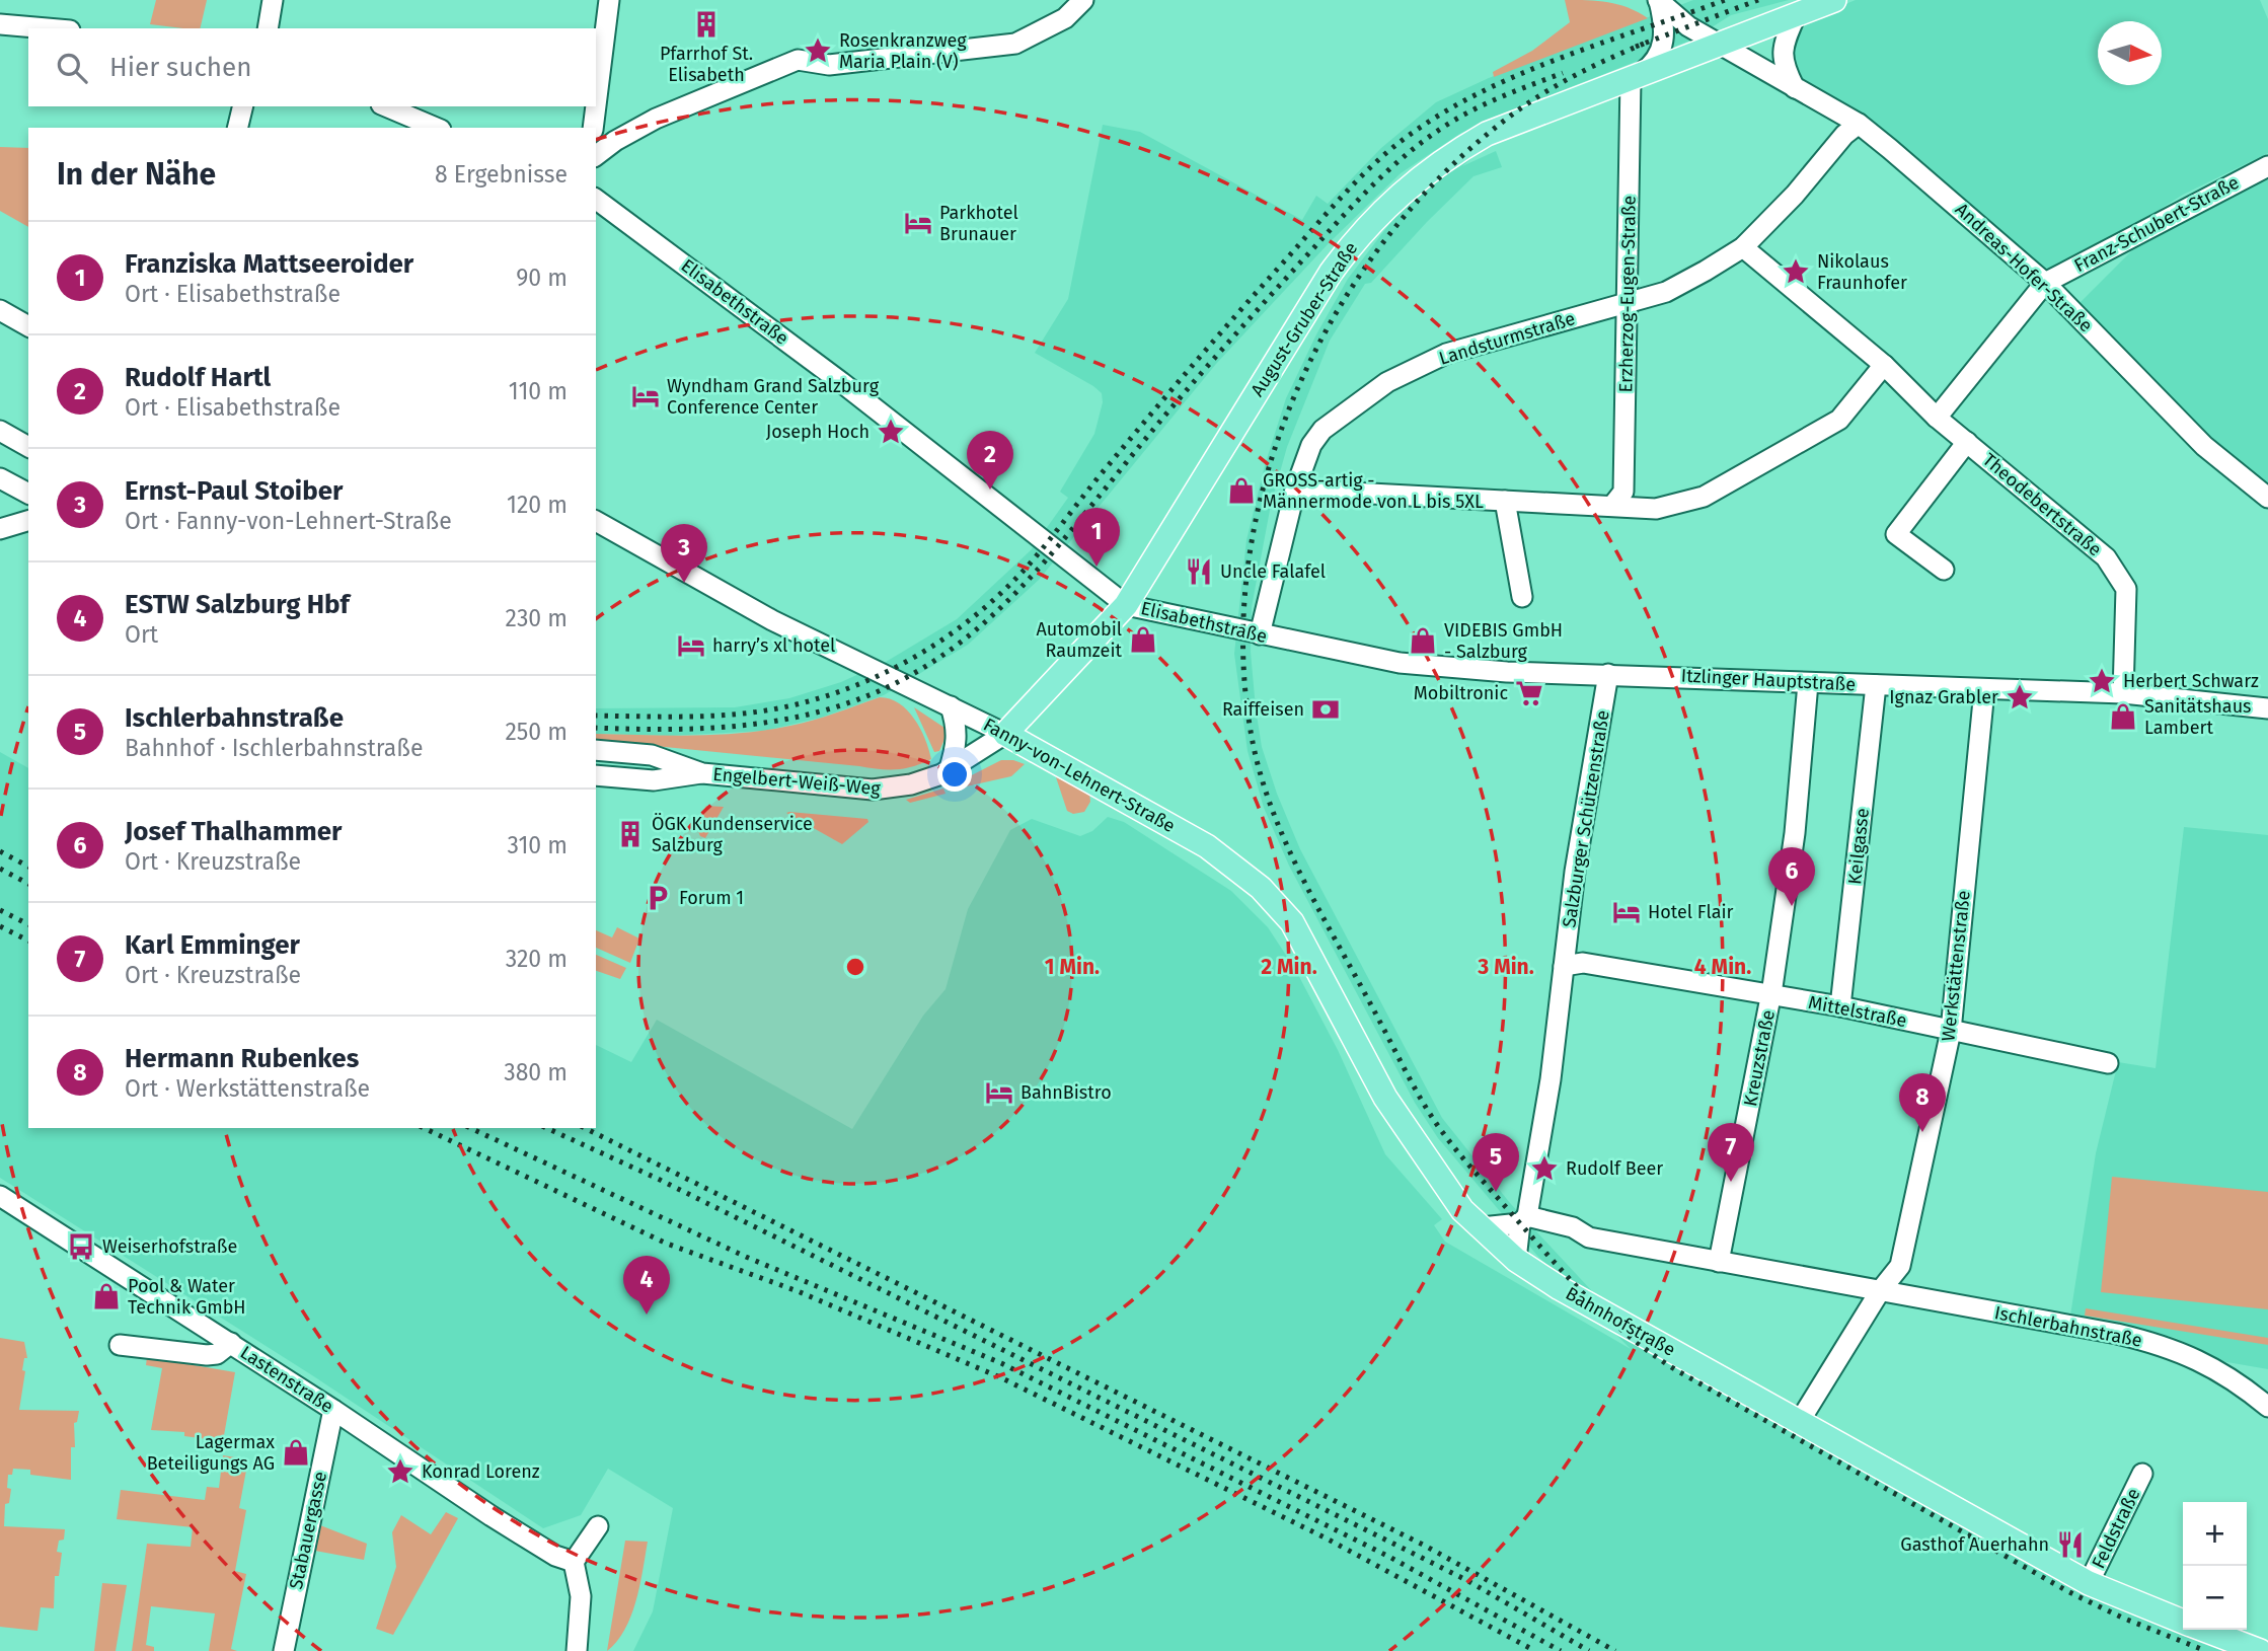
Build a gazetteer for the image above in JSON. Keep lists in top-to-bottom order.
{
  "streets": {
    "main road": ["August-Gruber-Straße", "Fanny-von-Lehnert-Straße", "Bahnhofstraße"],
    "street": [
      "Franz-Schubert-Straße",
      "Andreas-Hofer-Straße",
      "Erzherzog-Eugen-Straße",
      "Elisabethstraße",
      "Landsturmstraße",
      "Theodebertstraße",
      "Itzlinger Hauptstraße",
      "Engelbert-Weiß-Weg",
      "Salzburger Schützenstraße",
      "Keilgasse",
      "Werkstättenstraße",
      "Mittelstraße",
      "Kreuzstraße",
      "Ischlerbahnstraße",
      "Lastenstraße",
      "Feldstraße",
      "Stabauergasse"
    ]
  },
  "crossings": [
    ["Franz-Schubert-Straße", "Andreas-Hofer-Straße"],
    ["Andreas-Hofer-Straße", "Erzherzog-Eugen-Straße"],
    ["Andreas-Hofer-Straße", "August-Gruber-Straße"],
    ["Andreas-Hofer-Straße", "Landsturmstraße"],
    ["Erzherzog-Eugen-Straße", "August-Gruber-Straße"],
    ["Erzherzog-Eugen-Straße", "Landsturmstraße"],
    ["Elisabethstraße", "August-Gruber-Straße"],
    ["Elisabethstraße", "Landsturmstraße"],
    ["Elisabethstraße", "Itzlinger Hauptstraße"],
    ["Elisabethstraße", "Salzburger Schützenstraße"],
    ["August-Gruber-Straße", "Fanny-von-Lehnert-Straße"],
    ["August-Gruber-Straße", "Engelbert-Weiß-Weg"],
    ["Landsturmstraße", "Theodebertstraße"],
    ["Theodebertstraße", "Itzlinger Hauptstraße"],
    ["Itzlinger Hauptstraße", "Salzburger Schützenstraße"],
    ["Itzlinger Hauptstraße", "Keilgasse"],
    ["Itzlinger Hauptstraße", "Werkstättenstraße"],
    ["Itzlinger Hauptstraße", "Kreuzstraße"],
    ["Fanny-von-Lehnert-Straße", "Engelbert-Weiß-Weg"],
    ["Fanny-von-Lehnert-Straße", "Bahnhofstraße"],
    ["Salzburger Schützenstraße", "Mittelstraße"],
    ["Salzburger Schützenstraße", "Bahnhofstraße"],
    ["Salzburger Schützenstraße", "Ischlerbahnstraße"],
    ["Keilgasse", "Mittelstraße"],
    ["Werkstättenstraße", "Mittelstraße"],
    ["Werkstättenstraße", "Bahnhofstraße"],
    ["Werkstättenstraße", "Ischlerbahnstraße"],
    ["Mittelstraße", "Kreuzstraße"],
    ["Kreuzstraße", "Ischlerbahnstraße"],
    ["Bahnhofstraße", "Ischlerbahnstraße"],
    ["Bahnhofstraße", "Feldstraße"],
    ["Lastenstraße", "Stabauergasse"]
  ],
  "places": {
    "building": ["Pfarrhof St. Elisabeth", "ÖGK Kundenservice Salzburg"],
    "place": [
      "Rosenkranzweg Maria Plain (V)",
      "Nikolaus Fraunhofer",
      "Joseph Hoch",
      "Herbert Schwarz",
      "Ignaz Grabler",
      "Rudolf Beer",
      "Konrad Lorenz"
    ],
    "hotel": [
      "Parkhotel Brunauer",
      "Wyndham Grand Salzburg Conference Center",
      "harry’s xl hotel",
      "Hotel Flair",
      "BahnBistro"
    ],
    "shop": [
      "GROSS-artig - Männermode von L bis 5XL",
      "Automobil Raumzeit",
      "VIDEBIS GmbH - Salzburg",
      "Sanitätshaus Lambert",
      "Pool & Water Technik GmbH",
      "Lagermax Beteiligungs AG"
    ],
    "restaurant": ["Uncle Falafel", "Gasthof Auerhahn"],
    "supermarket": ["Mobiltronic"],
    "bank": ["Raiffeisen"],
    "parking": ["Forum 1"],
    "bus stop": ["Weiserhofstraße"]
  },
  "north": "right",
  "page": {
    "search": "Hier suchen",
    "heading": ["In der Nähe", "8 Ergebnisse"],
    "list": [
      {
        "mark": "1",
        "name": "Franziska Mattseeroider",
        "note": "Ort · Elisabethstraße",
        "value": "90 m"
      },
      {
        "mark": "2",
        "name": "Rudolf Hartl",
        "note": "Ort · Elisabethstraße",
        "value": "110 m"
      },
      {
        "mark": "3",
        "name": "Ernst-Paul Stoiber",
        "note": "Ort · Fanny-von-Lehnert-Straße",
        "value": "120 m"
      },
      {
        "mark": "4",
        "name": "ESTW Salzburg Hbf",
        "note": "Ort",
        "value": "230 m"
      },
      {
        "mark": "5",
        "name": "Ischlerbahnstraße",
        "note": "Bahnhof · Ischlerbahnstraße",
        "value": "250 m"
      },
      {
        "mark": "6",
        "name": "Josef Thalhammer",
        "note": "Ort · Kreuzstraße",
        "value": "310 m"
      },
      {
        "mark": "7",
        "name": "Karl Emminger",
        "note": "Ort · Kreuzstraße",
        "value": "320 m"
      },
      {
        "mark": "8",
        "name": "Hermann Rubenkes",
        "note": "Ort · Werkstättenstraße",
        "value": "380 m"
      }
    ],
    "pins": [
      "2",
      "1",
      "3",
      "6",
      "8",
      "7",
      "5",
      "4"
    ],
    "map_buttons": ["+", "−"]
  },
  "rings": [
    "1 Min.",
    "2 Min.",
    "3 Min.",
    "4 Min."
  ]
}
